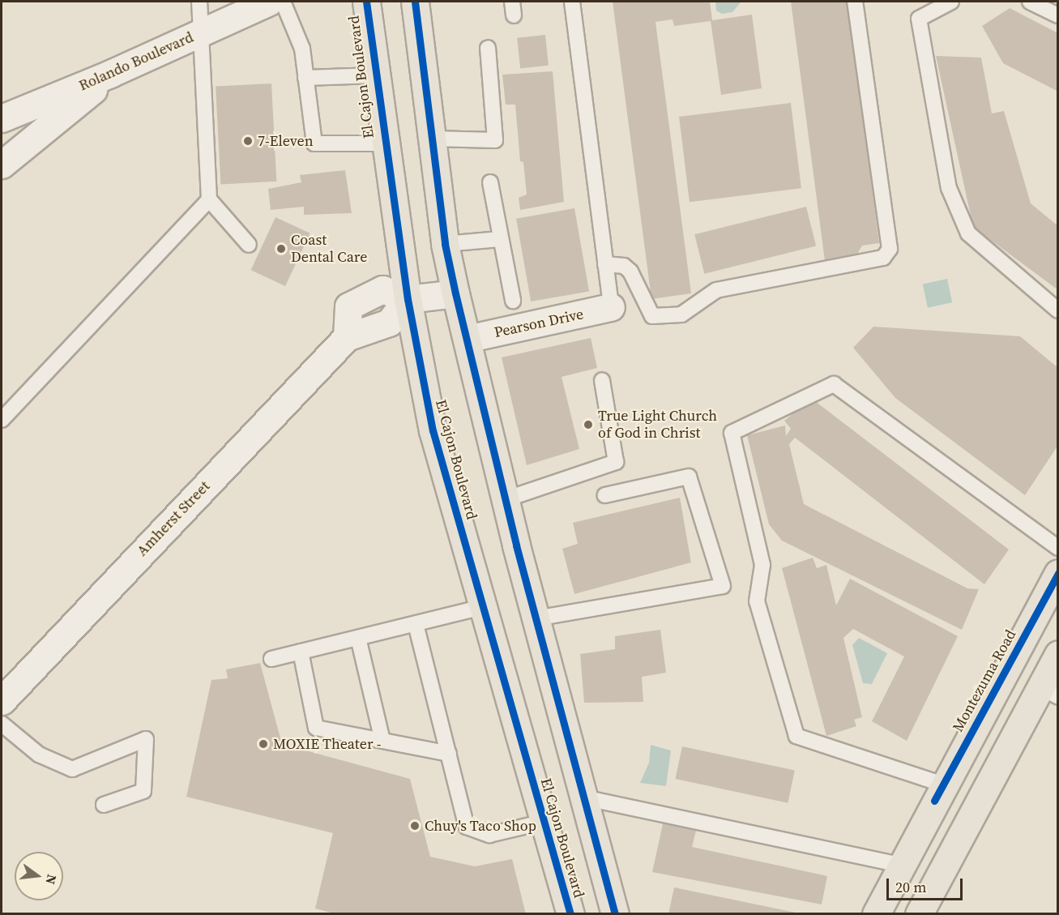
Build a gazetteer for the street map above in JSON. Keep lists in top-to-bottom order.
{
  "streets": {
    "main road": ["El Cajon Boulevard", "Montezuma Road"],
    "street": ["Rolando Boulevard", "Pearson Drive", "Amherst Street"]
  },
  "crossings": [
    ["El Cajon Boulevard", "Pearson Drive"],
    ["El Cajon Boulevard", "Amherst Street"]
  ],
  "places": [
    "7-Eleven",
    "Coast Dental Care",
    "True Light Church of God in Christ",
    "MOXIE Theater -",
    "Chuy's Taco Shop"
  ],
  "scale_bar": "20 m",
  "north": "right"
}
